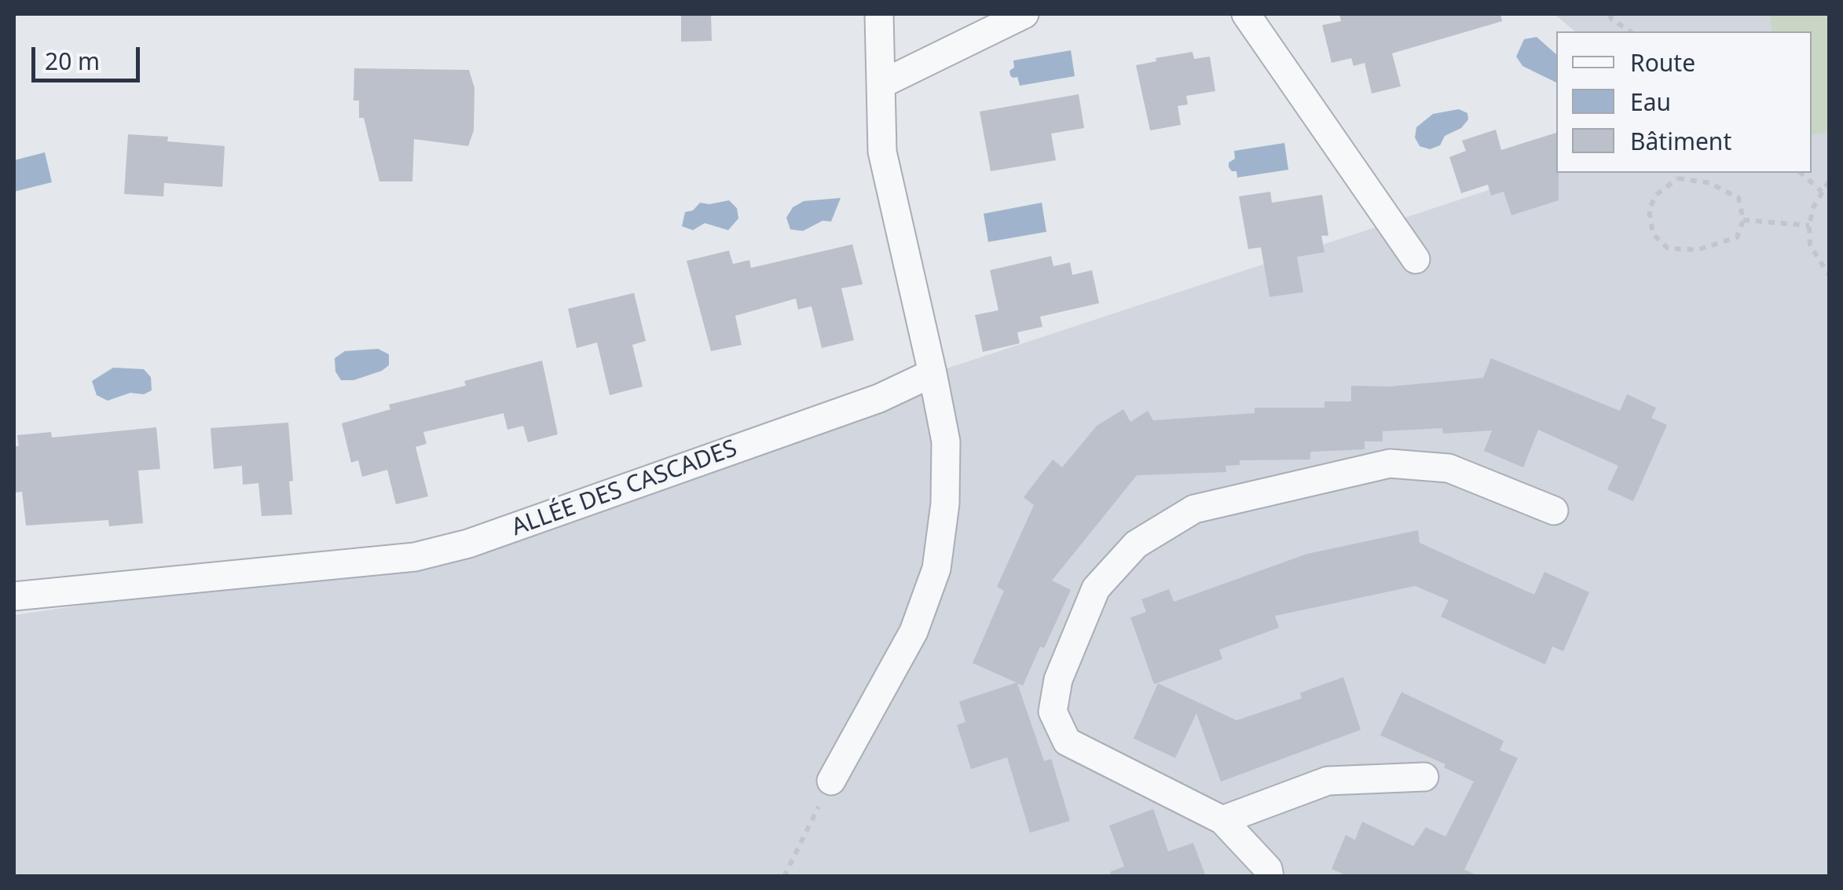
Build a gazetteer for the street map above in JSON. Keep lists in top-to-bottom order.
{
  "streets": {
    "street": ["ALLÉE DES CASCADES"]
  },
  "legend": ["Route", "Eau", "Bâtiment"],
  "scale_bar": "20 m"
}
